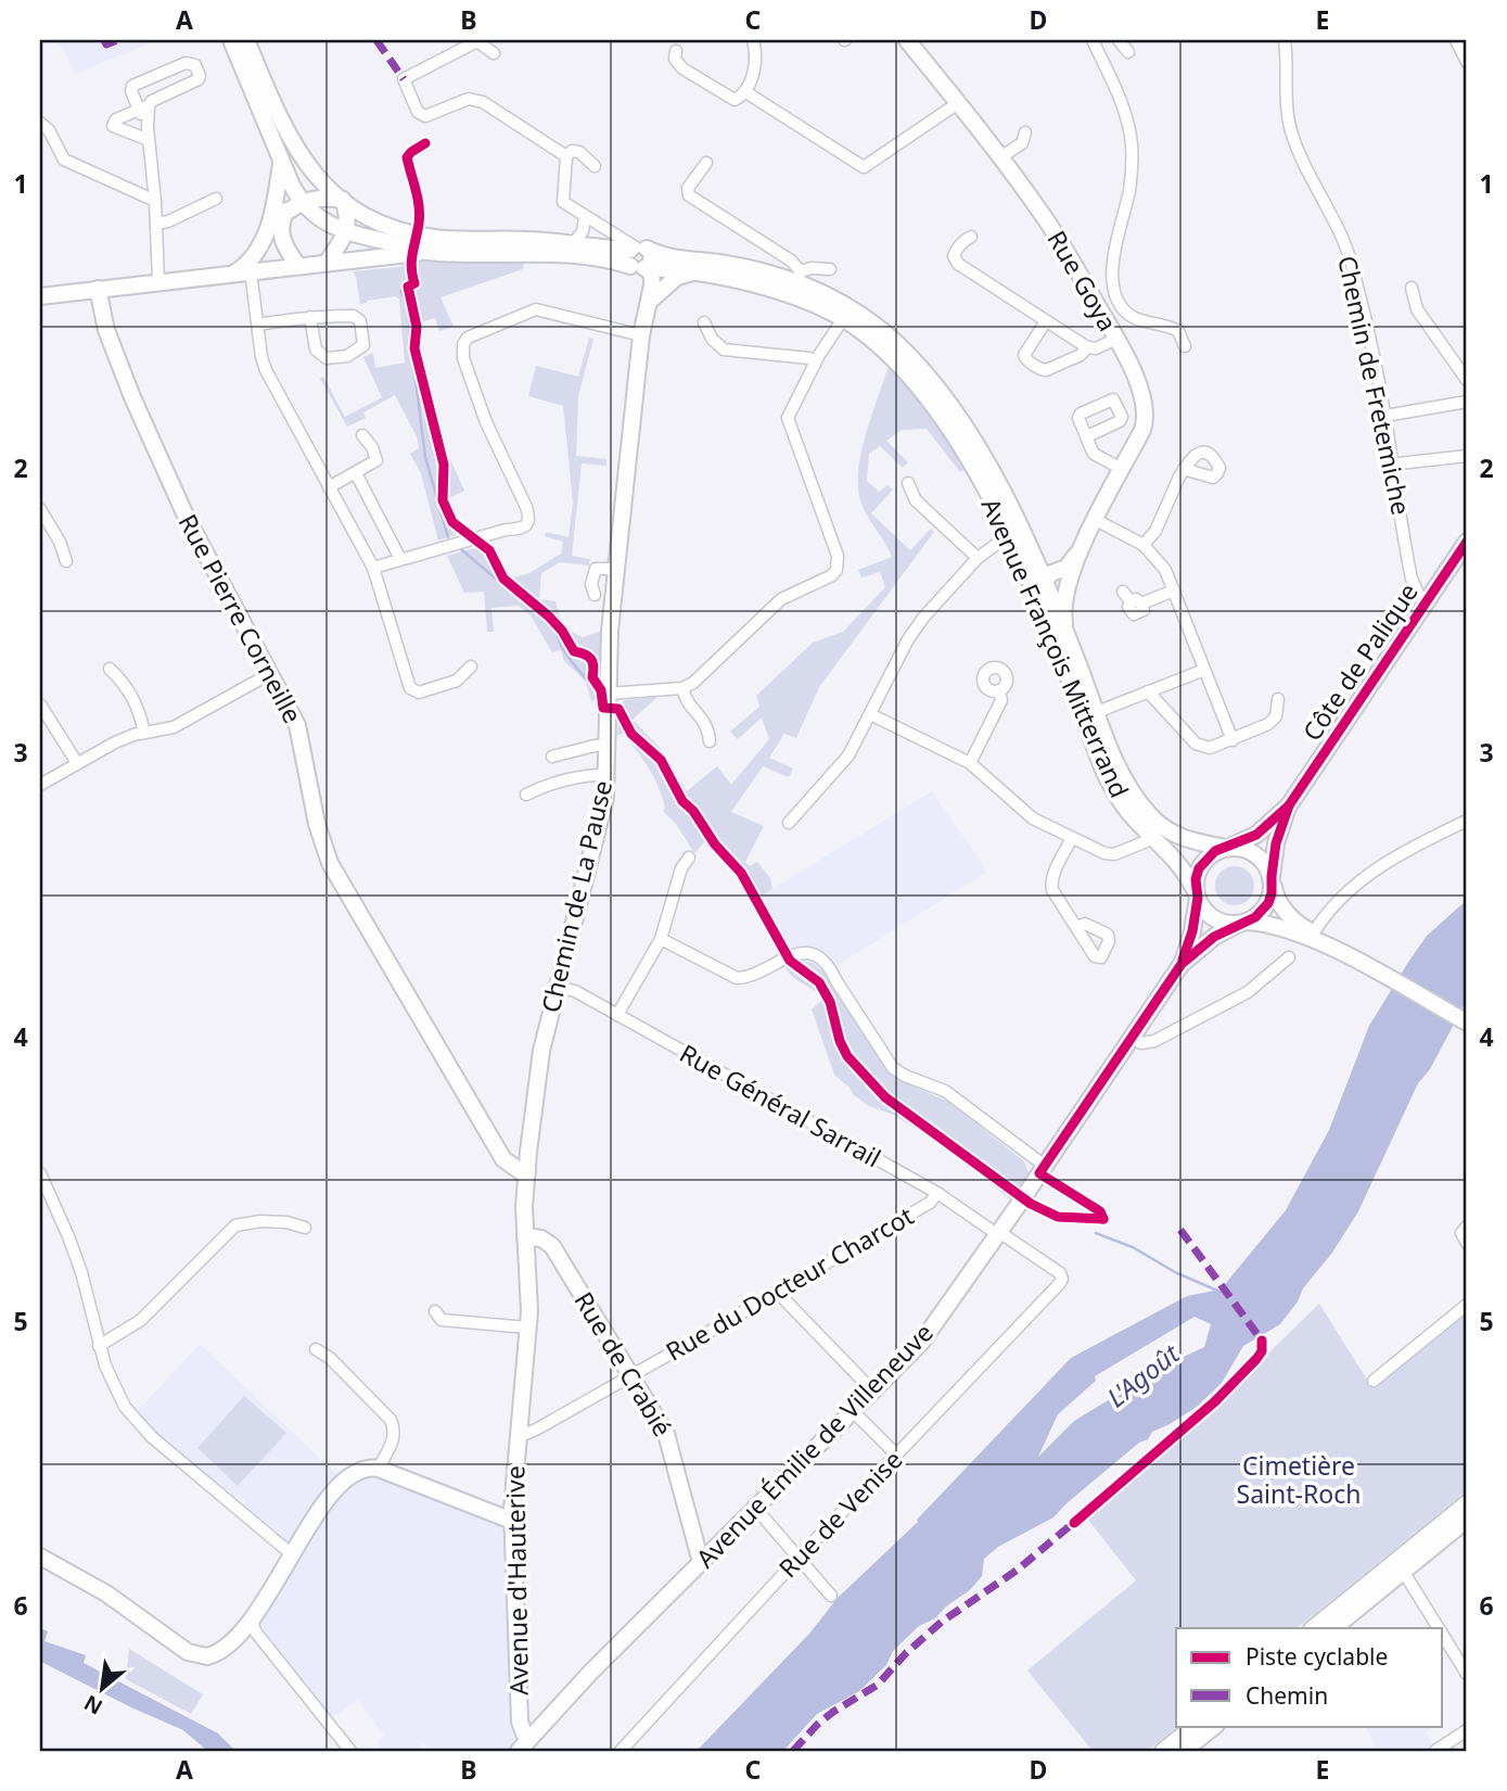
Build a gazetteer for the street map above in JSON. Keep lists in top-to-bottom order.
{
  "streets": {
    "street": [
      "Rue Goya",
      "Chemin de Fretemiche",
      "Rue Pierre Corneille",
      "Avenue François Mitterrand",
      "Côte de Palique",
      "Chemin de La Pause",
      "Rue Général Sarrail",
      "Rue du Docteur Charcot",
      "Rue de Crabié",
      "Avenue Émilie de Villeneuve",
      "Rue de Venise",
      "Avenue d'Hauterive"
    ]
  },
  "crossings": [
    ["Rue Goya", "Avenue François Mitterrand"],
    ["Chemin de Fretemiche", "Côte de Palique"],
    ["Rue Pierre Corneille", "Chemin de La Pause"],
    ["Rue Pierre Corneille", "Avenue d'Hauterive"],
    ["Avenue François Mitterrand", "Côte de Palique"],
    ["Avenue François Mitterrand", "Chemin de La Pause"],
    ["Avenue François Mitterrand", "Avenue Émilie de Villeneuve"],
    ["Côte de Palique", "Avenue Émilie de Villeneuve"],
    ["Chemin de La Pause", "Rue Général Sarrail"],
    ["Chemin de La Pause", "Avenue d'Hauterive"],
    ["Rue Général Sarrail", "Rue du Docteur Charcot"],
    ["Rue Général Sarrail", "Avenue Émilie de Villeneuve"],
    ["Rue Général Sarrail", "Rue de Venise"],
    ["Rue du Docteur Charcot", "Rue de Crabié"],
    ["Rue du Docteur Charcot", "Avenue d'Hauterive"],
    ["Rue de Crabié", "Avenue Émilie de Villeneuve"],
    ["Rue de Crabié", "Avenue d'Hauterive"],
    ["Avenue Émilie de Villeneuve", "Avenue d'Hauterive"]
  ],
  "water": ["L'Agoût"],
  "parks": ["Cimetière Saint-Roch"],
  "legend": ["Piste cyclable", "Chemin"],
  "north": "bottom left",
  "grid": {
    "columns": [
      "A",
      "B",
      "C",
      "D",
      "E"
    ],
    "rows": [
      "1",
      "2",
      "3",
      "4",
      "5",
      "6"
    ]
  }
}
